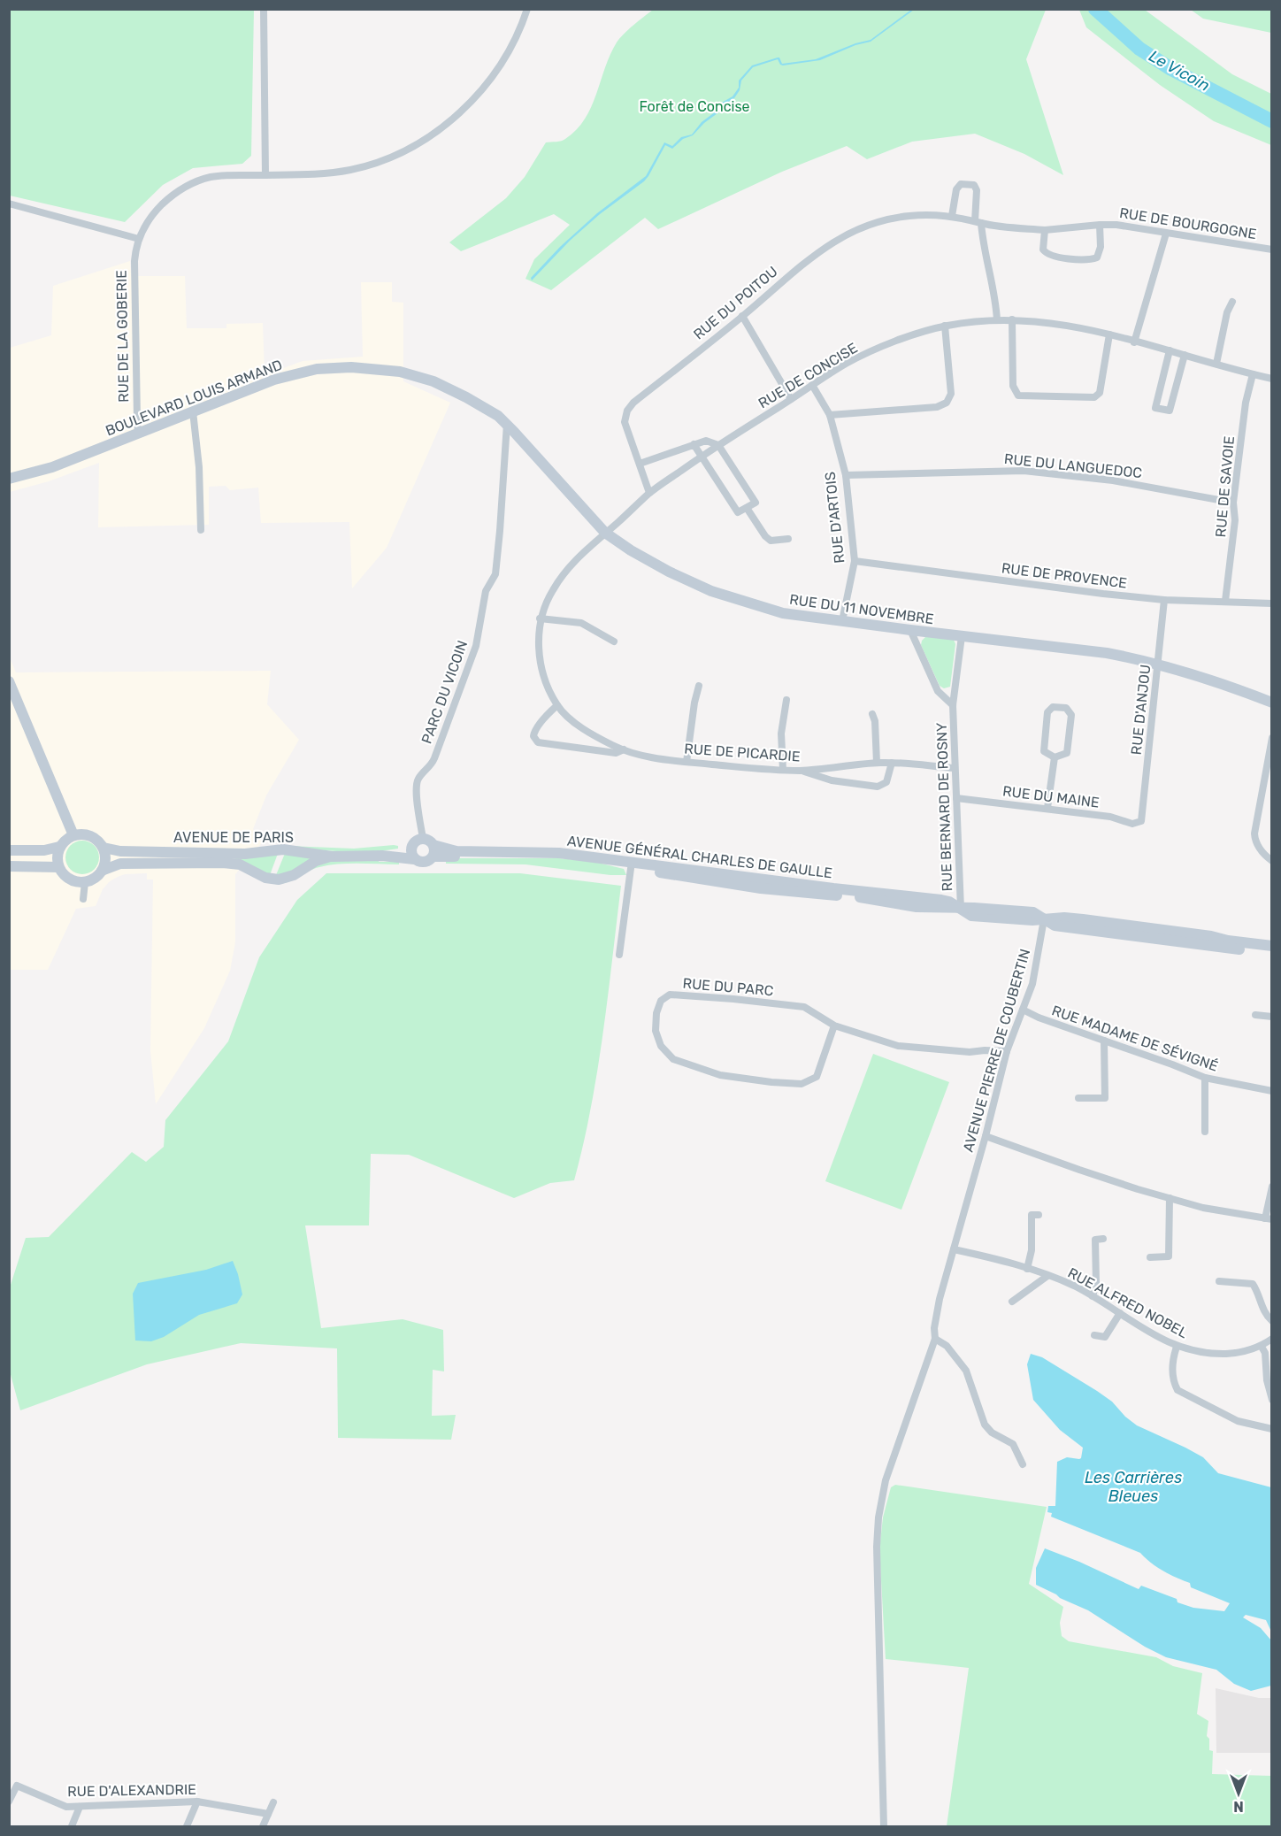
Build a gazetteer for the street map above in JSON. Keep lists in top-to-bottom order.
{
  "streets": {
    "main road": [
      "BOULEVARD LOUIS ARMAND",
      "RUE DU 11 NOVEMBRE",
      "AVENUE DE PARIS",
      "AVENUE GÉNÉRAL CHARLES DE GAULLE"
    ],
    "street": [
      "RUE DE BOURGOGNE",
      "RUE DU POITOU",
      "RUE DE LA GOBERIE",
      "RUE DE CONCISE",
      "RUE DU LANGUEDOC",
      "RUE DE SAVOIE",
      "RUE D'ARTOIS",
      "RUE DE PROVENCE",
      "PARC DU VICOIN",
      "RUE D'ANJOU",
      "RUE DE PICARDIE",
      "RUE DU MAINE",
      "RUE BERNARD DE ROSNY",
      "RUE DU PARC",
      "RUE MADAME DE SÉVIGNÉ",
      "AVENUE PIERRE DE COUBERTIN",
      "RUE ALFRED NOBEL",
      "RUE D'ALEXANDRIE"
    ]
  },
  "crossings": [
    ["RUE DE BOURGOGNE", "RUE DU POITOU"],
    ["RUE DU POITOU", "RUE DE CONCISE"],
    ["RUE DE LA GOBERIE", "BOULEVARD LOUIS ARMAND"],
    ["RUE DE CONCISE", "RUE DE SAVOIE"],
    ["RUE DE CONCISE", "RUE D'ARTOIS"],
    ["RUE DE CONCISE", "RUE DU 11 NOVEMBRE"],
    ["RUE DE CONCISE", "RUE DE PICARDIE"],
    ["BOULEVARD LOUIS ARMAND", "RUE DU 11 NOVEMBRE"],
    ["BOULEVARD LOUIS ARMAND", "PARC DU VICOIN"],
    ["RUE DU LANGUEDOC", "RUE DE SAVOIE"],
    ["RUE DU LANGUEDOC", "RUE D'ARTOIS"],
    ["RUE DE SAVOIE", "RUE DE PROVENCE"],
    ["RUE D'ARTOIS", "RUE DE PROVENCE"],
    ["RUE D'ARTOIS", "RUE DU 11 NOVEMBRE"],
    ["RUE DE PROVENCE", "RUE D'ANJOU"],
    ["RUE DU 11 NOVEMBRE", "PARC DU VICOIN"],
    ["RUE DU 11 NOVEMBRE", "RUE D'ANJOU"],
    ["RUE DU 11 NOVEMBRE", "RUE DE PICARDIE"],
    ["RUE DU 11 NOVEMBRE", "RUE BERNARD DE ROSNY"],
    ["PARC DU VICOIN", "AVENUE DE PARIS"],
    ["PARC DU VICOIN", "AVENUE GÉNÉRAL CHARLES DE GAULLE"],
    ["RUE D'ANJOU", "RUE DU MAINE"],
    ["RUE DE PICARDIE", "RUE BERNARD DE ROSNY"],
    ["RUE DU MAINE", "RUE BERNARD DE ROSNY"],
    ["RUE BERNARD DE ROSNY", "AVENUE GÉNÉRAL CHARLES DE GAULLE"],
    ["AVENUE DE PARIS", "AVENUE GÉNÉRAL CHARLES DE GAULLE"],
    ["AVENUE GÉNÉRAL CHARLES DE GAULLE", "AVENUE PIERRE DE COUBERTIN"],
    ["RUE DU PARC", "AVENUE PIERRE DE COUBERTIN"],
    ["RUE MADAME DE SÉVIGNÉ", "AVENUE PIERRE DE COUBERTIN"],
    ["AVENUE PIERRE DE COUBERTIN", "RUE ALFRED NOBEL"]
  ],
  "water": ["Le Vicoin", "Les Carrières Bleues"],
  "parks": ["Forêt de Concise"],
  "north": "bottom"
}
